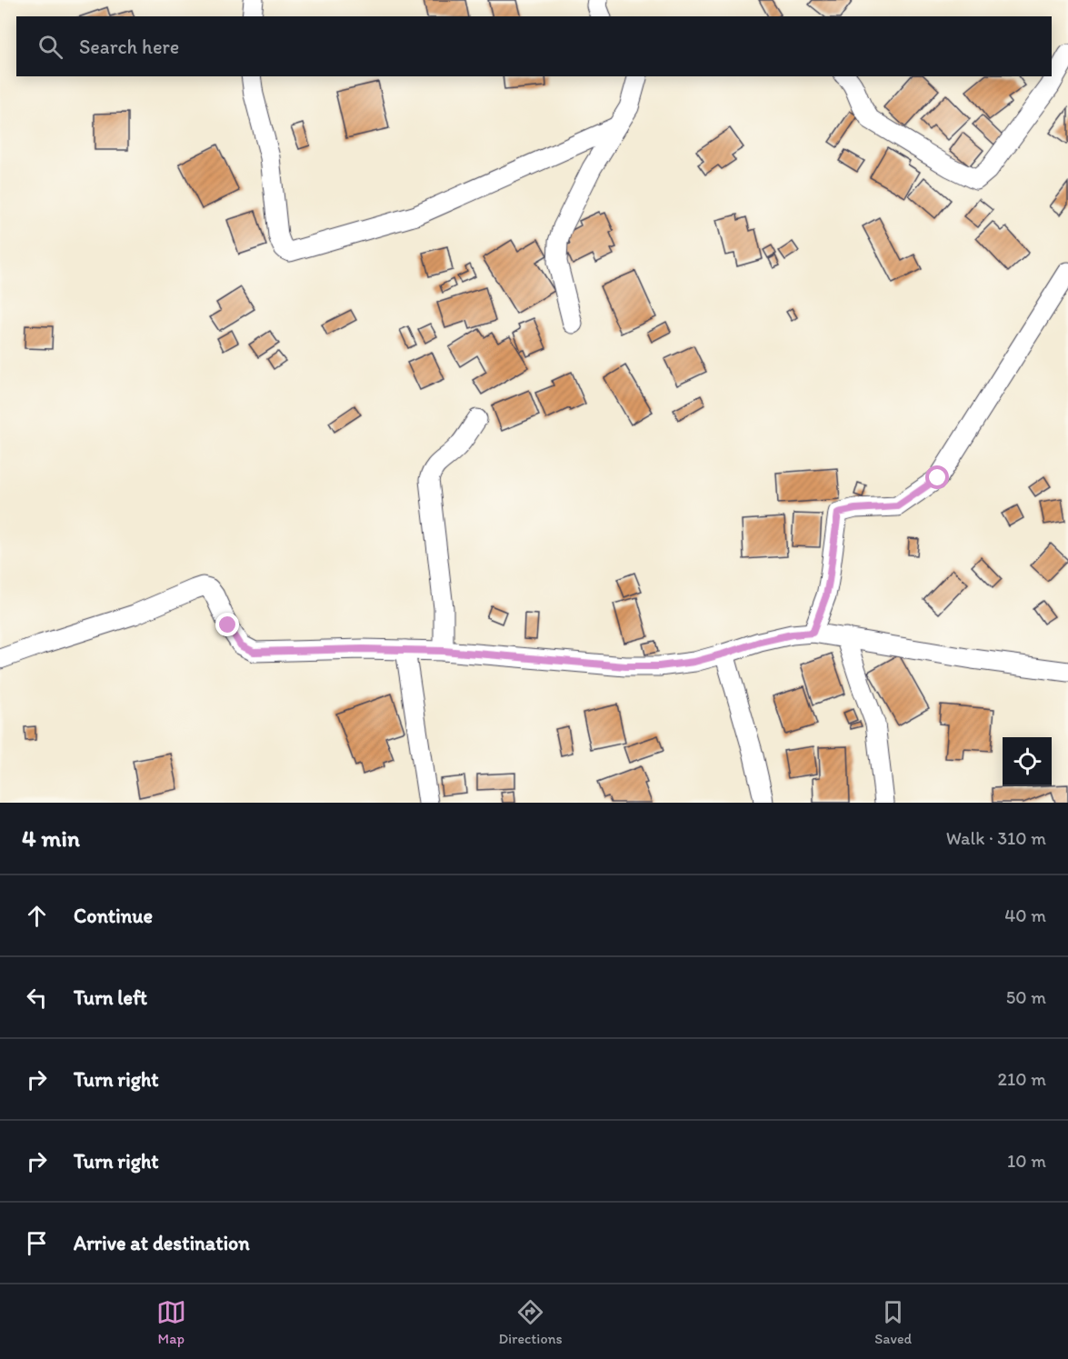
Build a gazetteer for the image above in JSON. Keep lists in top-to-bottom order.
{
  "page": {
    "search": "Search here",
    "heading": ["4 min", "Walk · 310 m"],
    "list": [
      ["Continue", "40 m"],
      ["Turn left", "50 m"],
      ["Turn right", "210 m"],
      ["Turn right", "10 m"],
      "Arrive at destination"
    ],
    "nav": ["Map", "Directions", "Saved"]
  }
}
